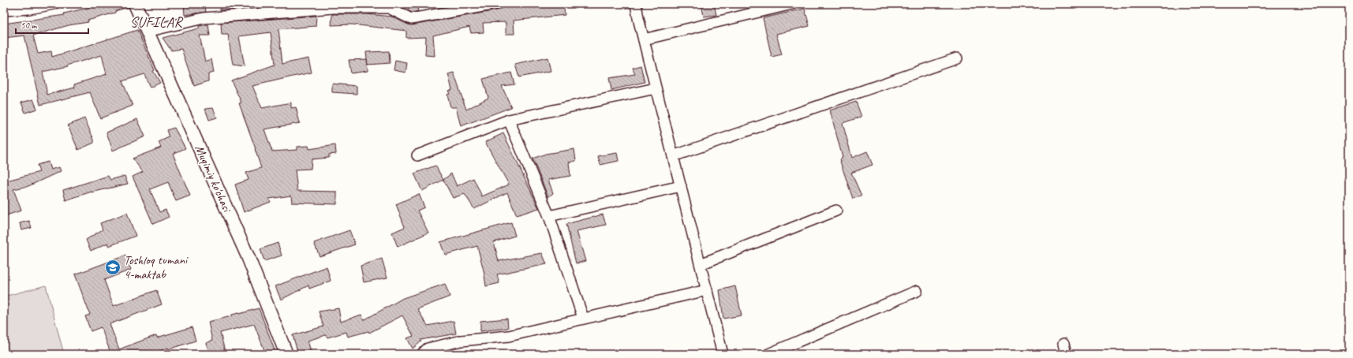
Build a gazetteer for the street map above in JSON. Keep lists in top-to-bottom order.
{
  "streets": {
    "street": ["Muqimiy ko'chasi"]
  },
  "districts": ["SUFILAR"],
  "places": {
    "school or university": ["Toshloq tumani 4-maktab"]
  },
  "scale_bar": "50 m"
}
